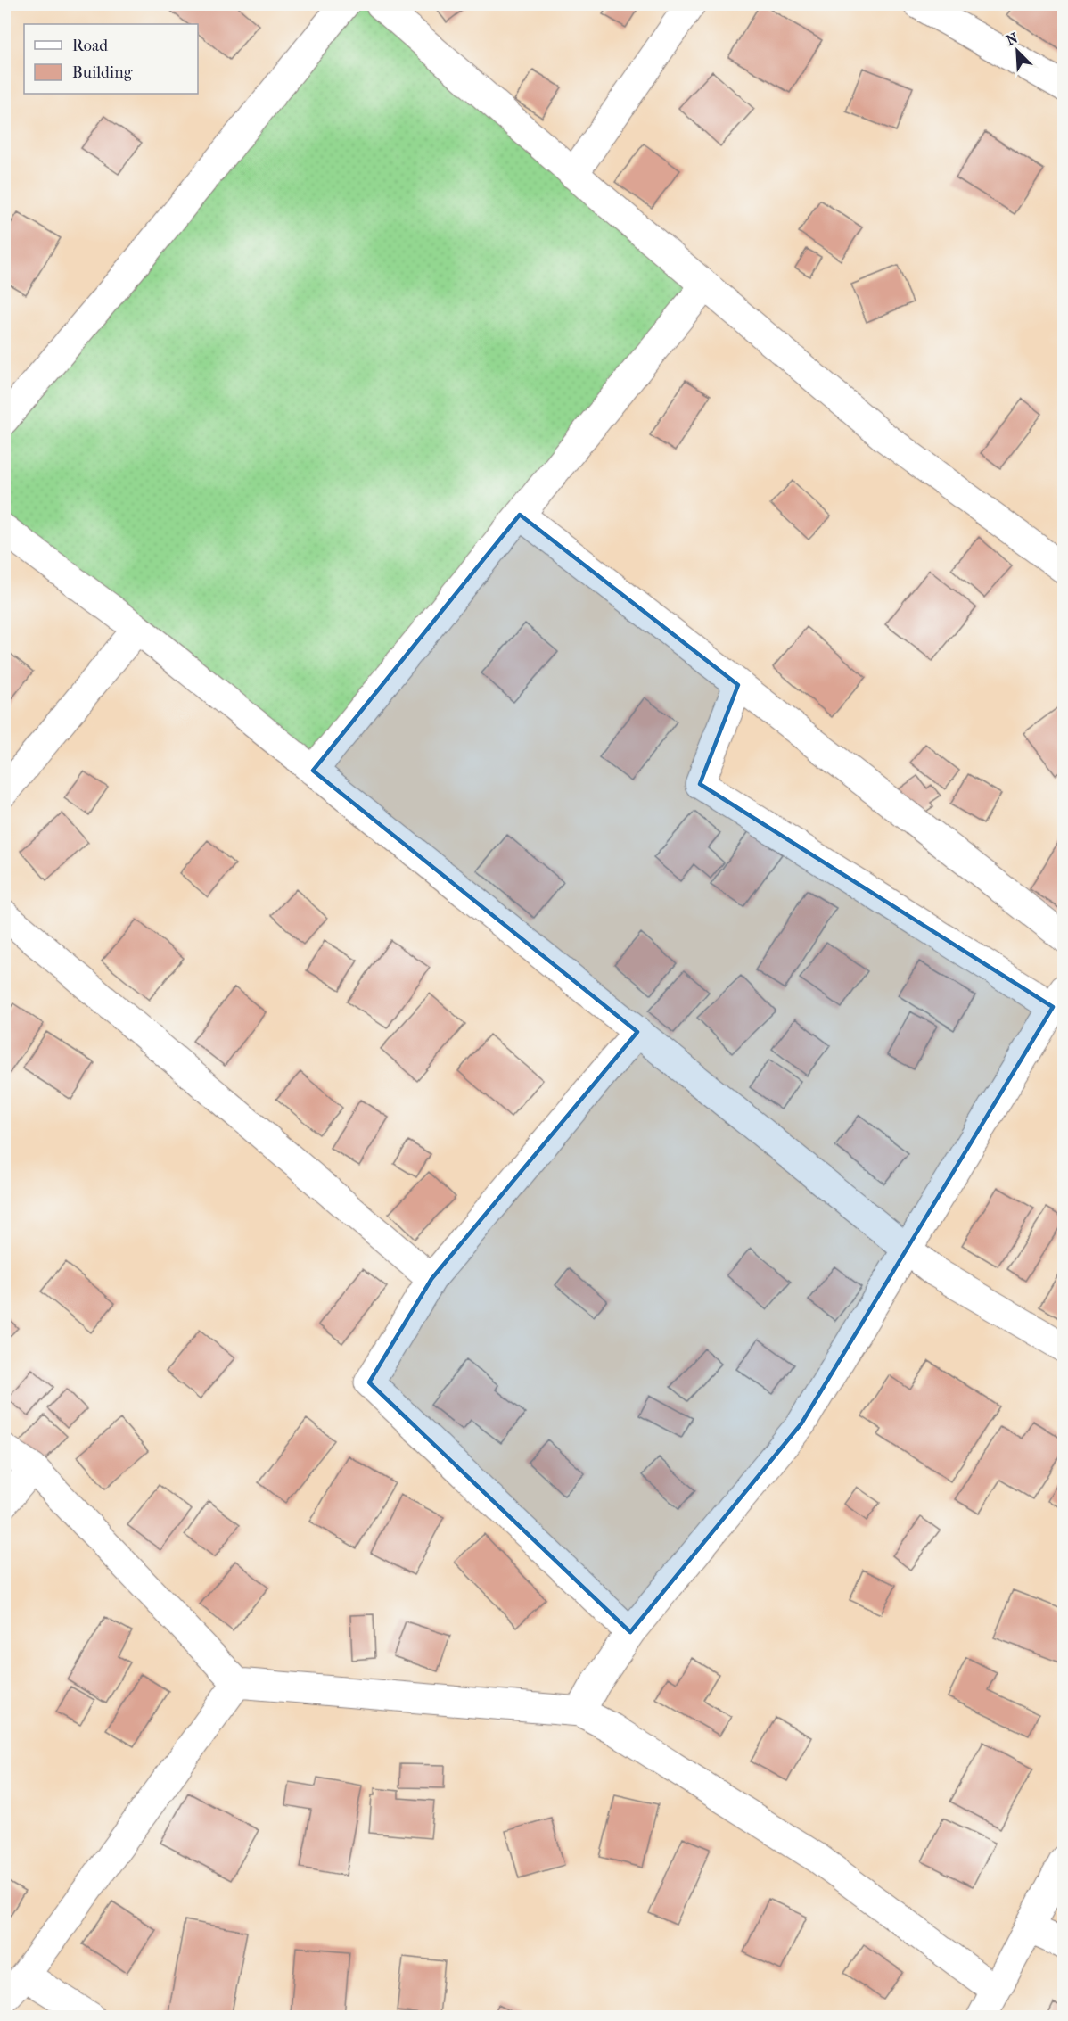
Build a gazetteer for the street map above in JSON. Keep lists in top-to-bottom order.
{
  "legend": ["Road", "Building"],
  "north": "top left"
}
